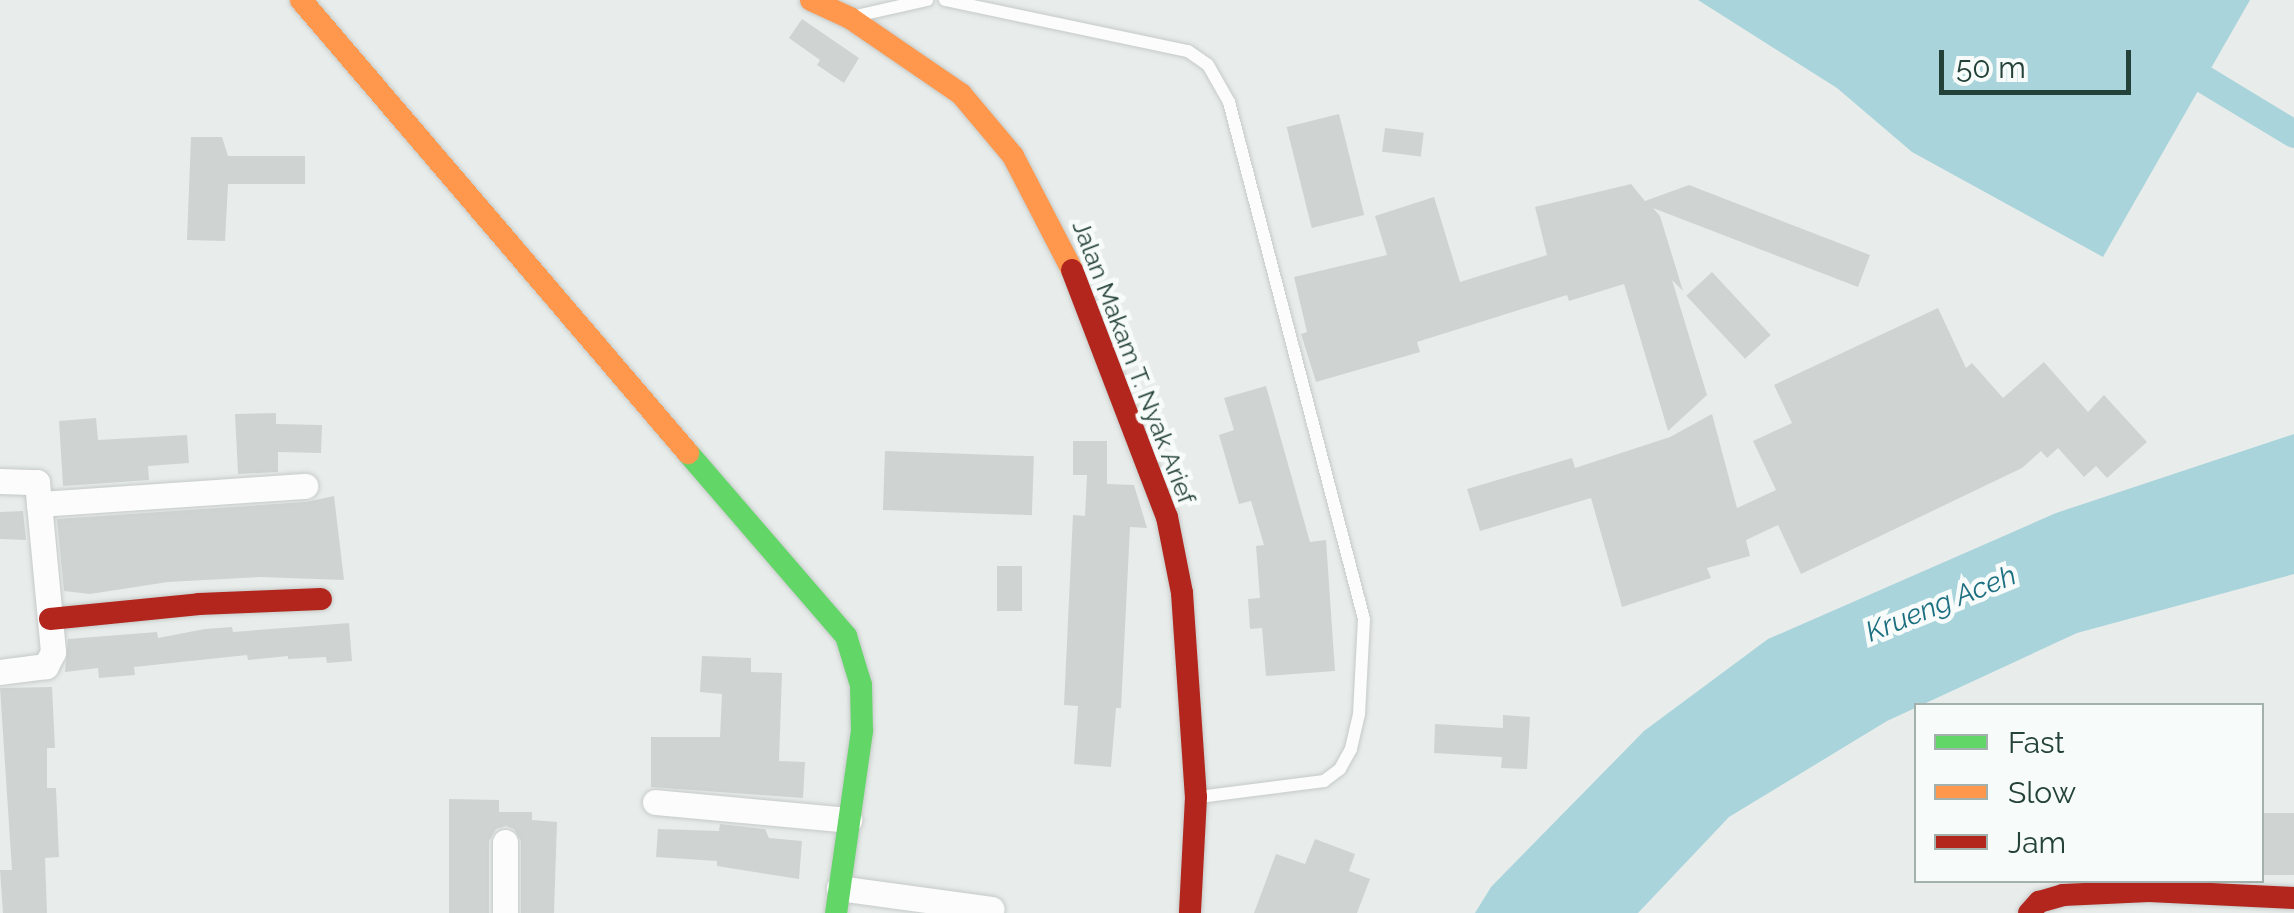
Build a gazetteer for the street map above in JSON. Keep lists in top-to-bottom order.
{
  "streets": {
    "street": ["Jalan Makam T. Nyak Arief"]
  },
  "water": ["Krueng Aceh"],
  "legend": ["Fast", "Slow", "Jam"],
  "scale_bar": "50 m"
}
